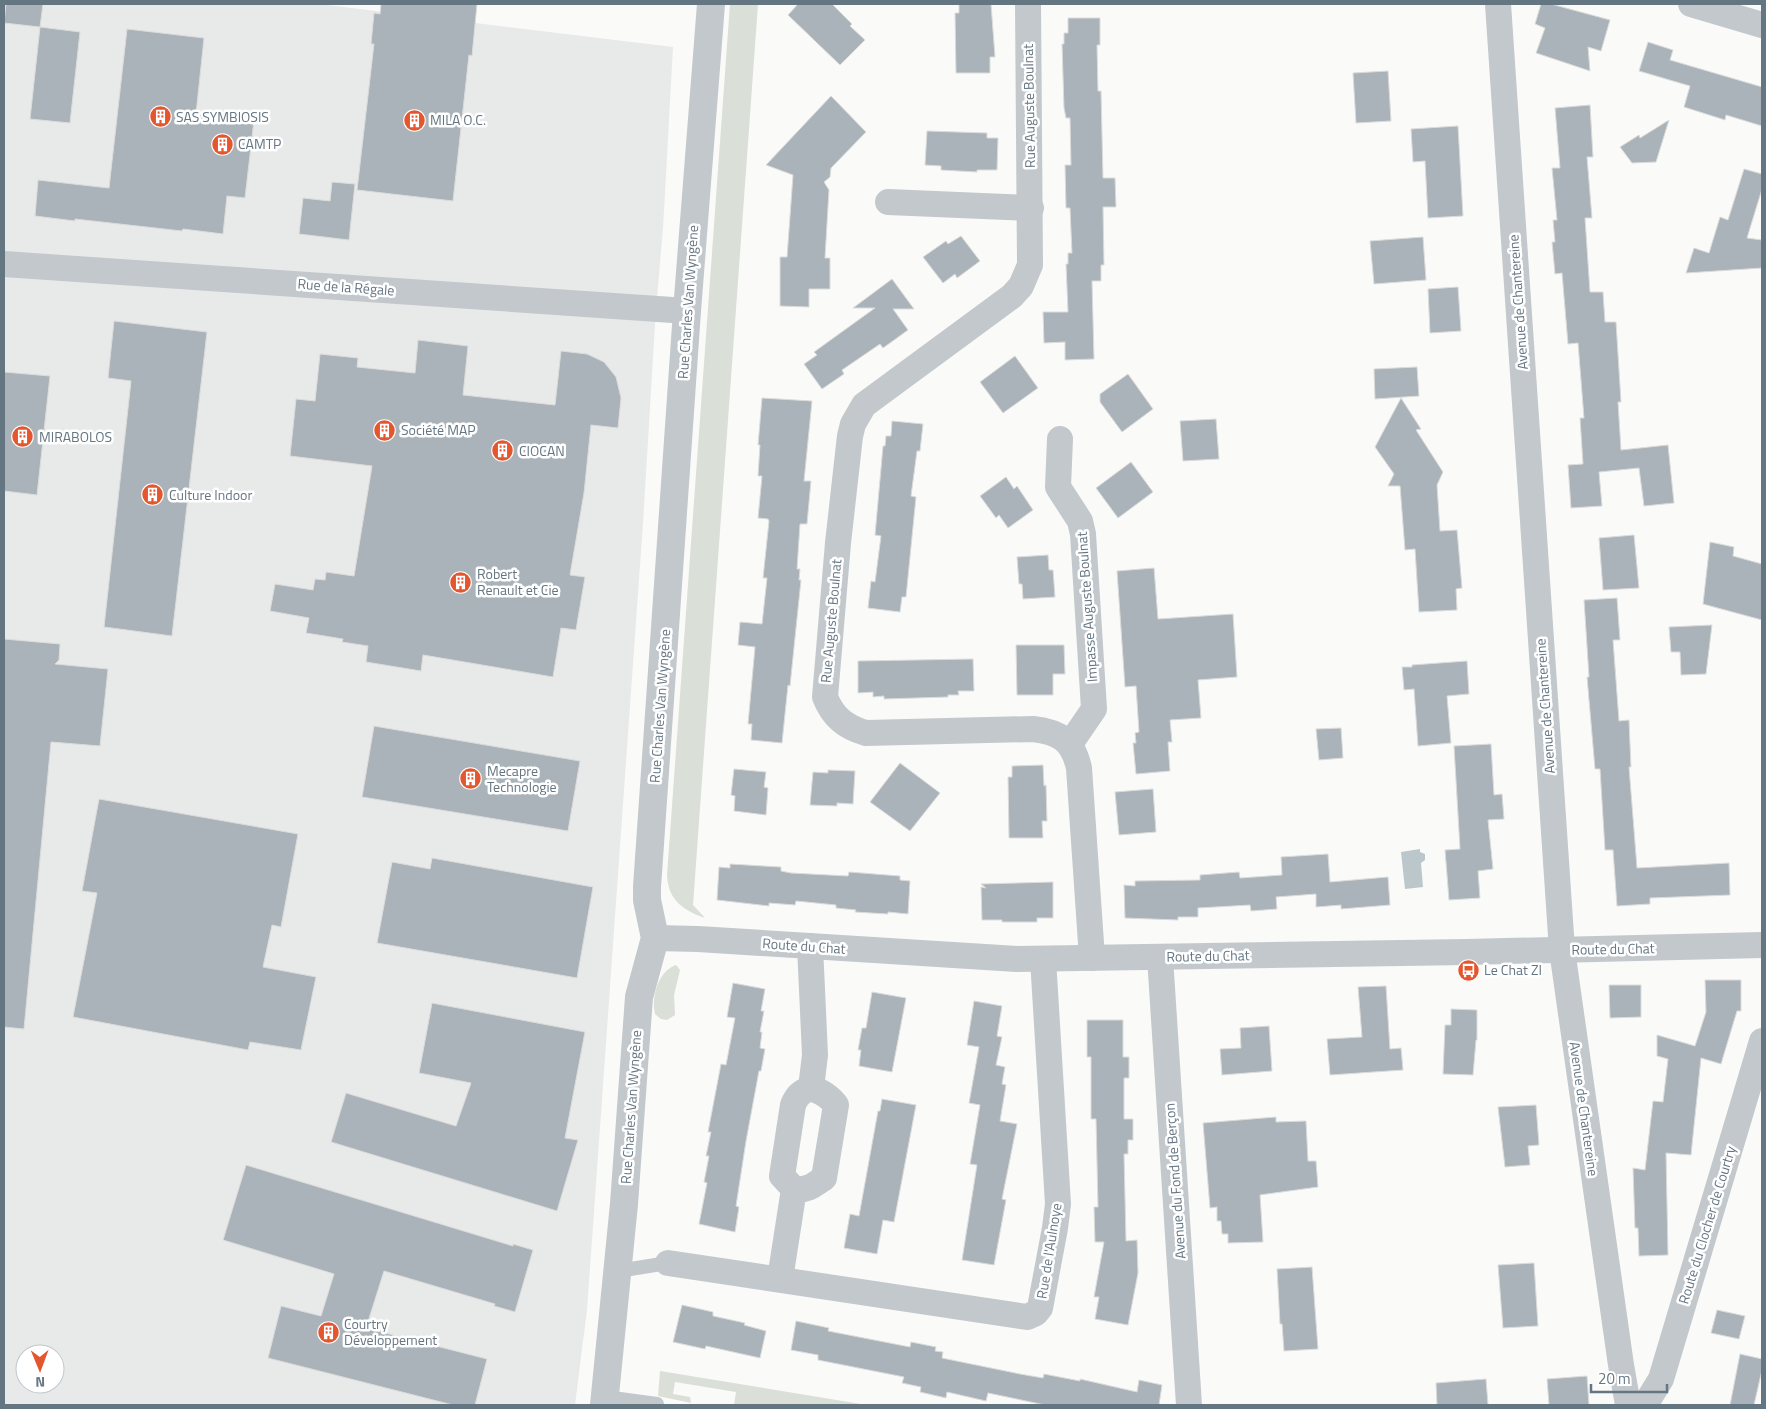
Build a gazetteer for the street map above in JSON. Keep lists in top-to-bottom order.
{
  "streets": {
    "street": [
      "Rue Auguste Boulnat",
      "Rue de la Régale",
      "Rue Charles Van Wyngène",
      "Avenue de Chantereine",
      "Impasse Auguste Boulnat",
      "Route du Chat",
      "Avenue du Fond de Berçon",
      "Route du Clocher de Courtry",
      "Rue de l'Aulnoye"
    ]
  },
  "crossings": [
    ["Rue Auguste Boulnat", "Impasse Auguste Boulnat"],
    ["Rue de la Régale", "Rue Charles Van Wyngène"],
    ["Rue Charles Van Wyngène", "Route du Chat"],
    ["Rue Charles Van Wyngène", "Rue de l'Aulnoye"],
    ["Avenue de Chantereine", "Route du Chat"],
    ["Route du Chat", "Avenue du Fond de Berçon"],
    ["Route du Chat", "Rue de l'Aulnoye"]
  ],
  "places": {
    "building": [
      "SAS SYMBIOSIS",
      "MILA O.C.",
      "CAMTP",
      "Société MAP",
      "MIRABOLOS",
      "CIOCAN",
      "Culture Indoor",
      "Robert Renault et Cie",
      "Mecapre Technologie",
      "Courtry Développement"
    ],
    "bus stop": ["Le Chat ZI"]
  },
  "scale_bar": "20 m",
  "north": "bottom"
}
